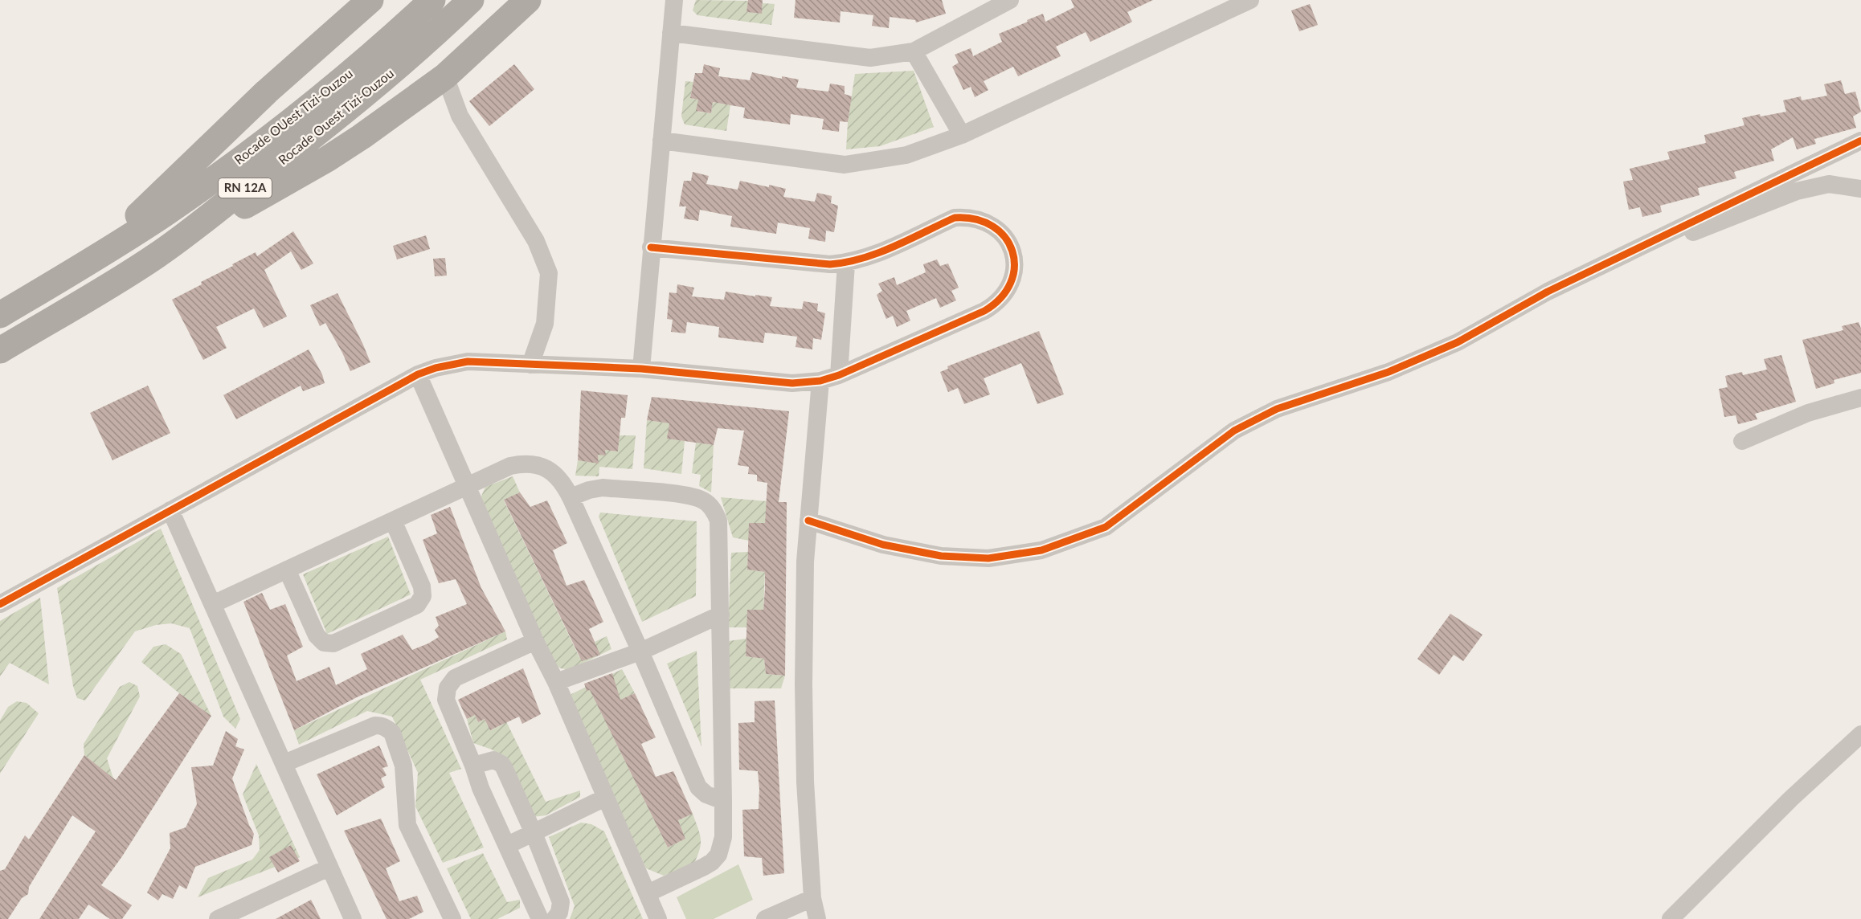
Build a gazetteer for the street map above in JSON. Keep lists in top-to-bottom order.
{
  "streets": {
    "highway": ["Rocade OUest Tizi-Ouzou", "Rocade Ouest Tizi-Ouzou", "RN 12A"]
  }
}
